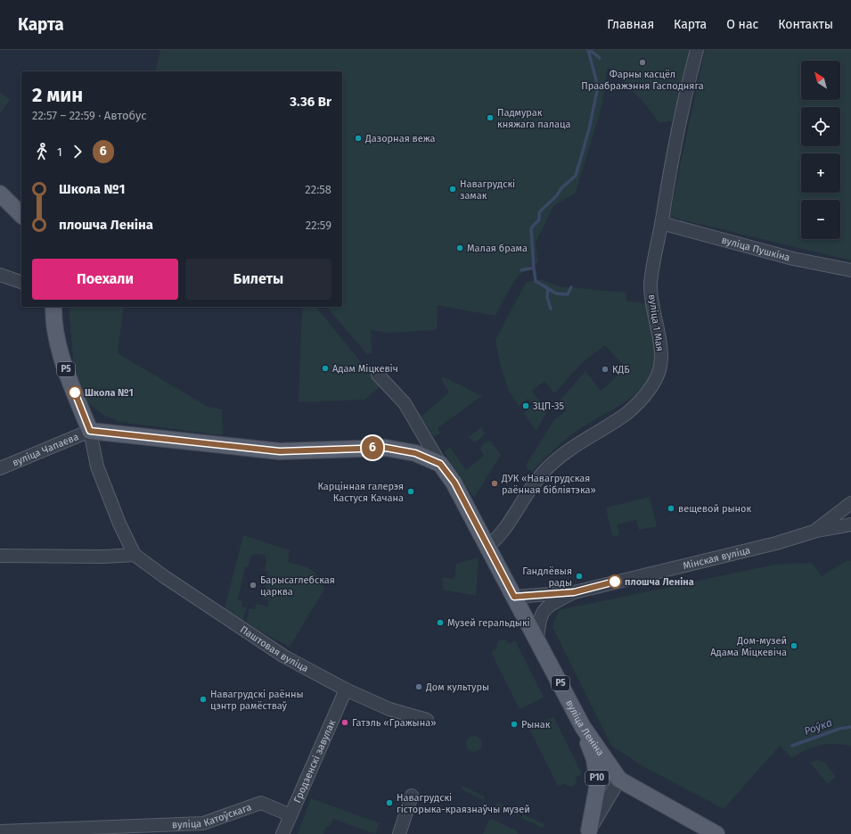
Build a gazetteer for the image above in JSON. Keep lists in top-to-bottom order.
{
  "streets": {
    "main road": ["Р5", "вуліца Леніна", "Р10"],
    "street": [
      "вуліца Пушкіна",
      "вуліца 1 Мая",
      "вуліца Чапаева",
      "Мінская вуліца",
      "Паштовая вуліца",
      "Гродзенскі завулак",
      "вуліца Катоўскага"
    ]
  },
  "crossings": [
    ["вуліца Пушкіна", "вуліца 1 Мая"],
    ["вуліца 1 Мая", "Р5"],
    ["Р5", "вуліца Чапаева"],
    ["Р5", "Мінская вуліца"],
    ["Р5", "Паштовая вуліца"],
    ["Р5", "вуліца Леніна"],
    ["вуліца Чапаева", "Паштовая вуліца"],
    ["Мінская вуліца", "вуліца Леніна"],
    ["Паштовая вуліца", "Гродзенскі завулак"],
    ["вуліца Леніна", "Р10"],
    ["Гродзенскі завулак", "вуліца Катоўскага"]
  ],
  "water": ["Роўка"],
  "places": [
    "Фарны касцёл Праабражэння Гасподняга",
    "Падмурак княжага палаца",
    "Дазорная вежа",
    "Навагрудскі замак",
    "Малая брама",
    "Адам Міцкевіч",
    "КДБ",
    "Школа №1",
    "3ЦП-35",
    "ДУК «Навагрудская раённая бібліятэка»",
    "Карцінная галерэя Кастуся Качана",
    "вещевой рынок",
    "Гандлёвыя рады",
    "плошча Леніна",
    "Барысаглебская царква",
    "Музей геральдыкі",
    "Дом-музей Адама Міцкевіча",
    "Дом культуры",
    "Навагрудскі раённы цэнтр рамёстваў",
    "Гатэль «Гражына»",
    "Рынак",
    "Навагрудскі гісторыка-краязнаўчы музей"
  ],
  "lines": ["bus line 6"],
  "north": "top left",
  "page": {
    "header": "Карта",
    "nav": [
      "Главная",
      "Карта",
      "О нас",
      "Контакты"
    ],
    "on_map": "6",
    "map_buttons": ["+", "−"],
    "heading": ["2 мин", "22:57 – 22:59 · Автобус", "3.36 Br"],
    "legs": ["1", "6"],
    "list": [
      {
        "name": "Школа №1",
        "value": "22:58"
      },
      {
        "name": "плошча Леніна",
        "value": "22:59"
      }
    ],
    "buttons": ["Поехали", "Билеты"]
  }
}
